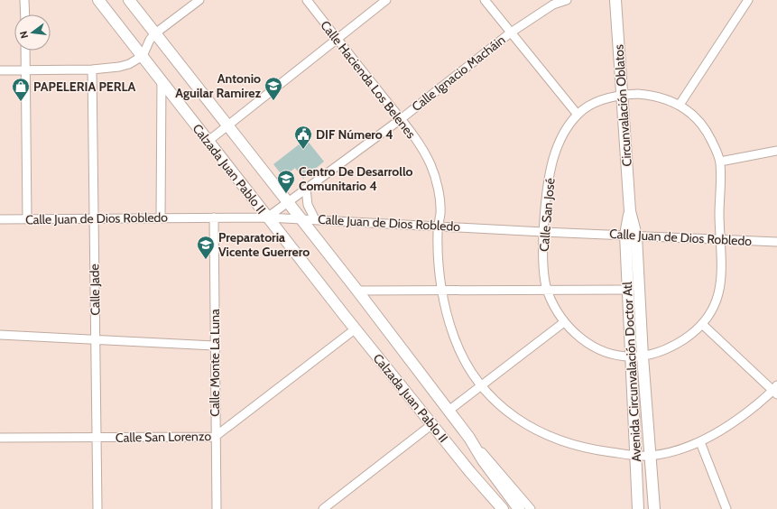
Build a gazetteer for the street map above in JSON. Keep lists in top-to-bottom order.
{
  "streets": {
    "main road": ["Circunvalación Oblatos", "Calzada Juan Pablo II", "Avenida Circunvalación Doctor Atl"],
    "street": [
      "Calle Ignacio Macháin",
      "Calle Hacienda Los Belenes",
      "Calle San José",
      "Calle Juan de Dios Robledo",
      "Calle Jade",
      "Calle Monte La Luna",
      "Calle San Lorenzo"
    ]
  },
  "crossings": [
    ["Calle Ignacio Macháin", "Calle Hacienda Los Belenes"],
    ["Calle Ignacio Macháin", "Calzada Juan Pablo II"],
    ["Calle Ignacio Macháin", "Calle Juan de Dios Robledo"],
    ["Calle Hacienda Los Belenes", "Calle Juan de Dios Robledo"],
    ["Calle Hacienda Los Belenes", "Avenida Circunvalación Doctor Atl"],
    ["Circunvalación Oblatos", "Calle San José"],
    ["Circunvalación Oblatos", "Calle Juan de Dios Robledo"],
    ["Circunvalación Oblatos", "Avenida Circunvalación Doctor Atl"],
    ["Calzada Juan Pablo II", "Calle Juan de Dios Robledo"],
    ["Calzada Juan Pablo II", "Calle San Lorenzo"],
    ["Calle San José", "Calle Juan de Dios Robledo"],
    ["Calle San José", "Avenida Circunvalación Doctor Atl"],
    ["Calle Juan de Dios Robledo", "Calle Jade"],
    ["Calle Juan de Dios Robledo", "Calle Monte La Luna"],
    ["Calle Juan de Dios Robledo", "Avenida Circunvalación Doctor Atl"],
    ["Calle Jade", "Calle San Lorenzo"],
    ["Calle Monte La Luna", "Calle San Lorenzo"]
  ],
  "places": {
    "school or university": ["Antonio Aguilar Ramirez", "Centro De Desarrollo Comunitario 4", "Preparatoria Vicente Guerrero"],
    "shop": ["PAPELERIA PERLA"],
    "public building": ["DIF Número 4"]
  },
  "north": "left"
}
